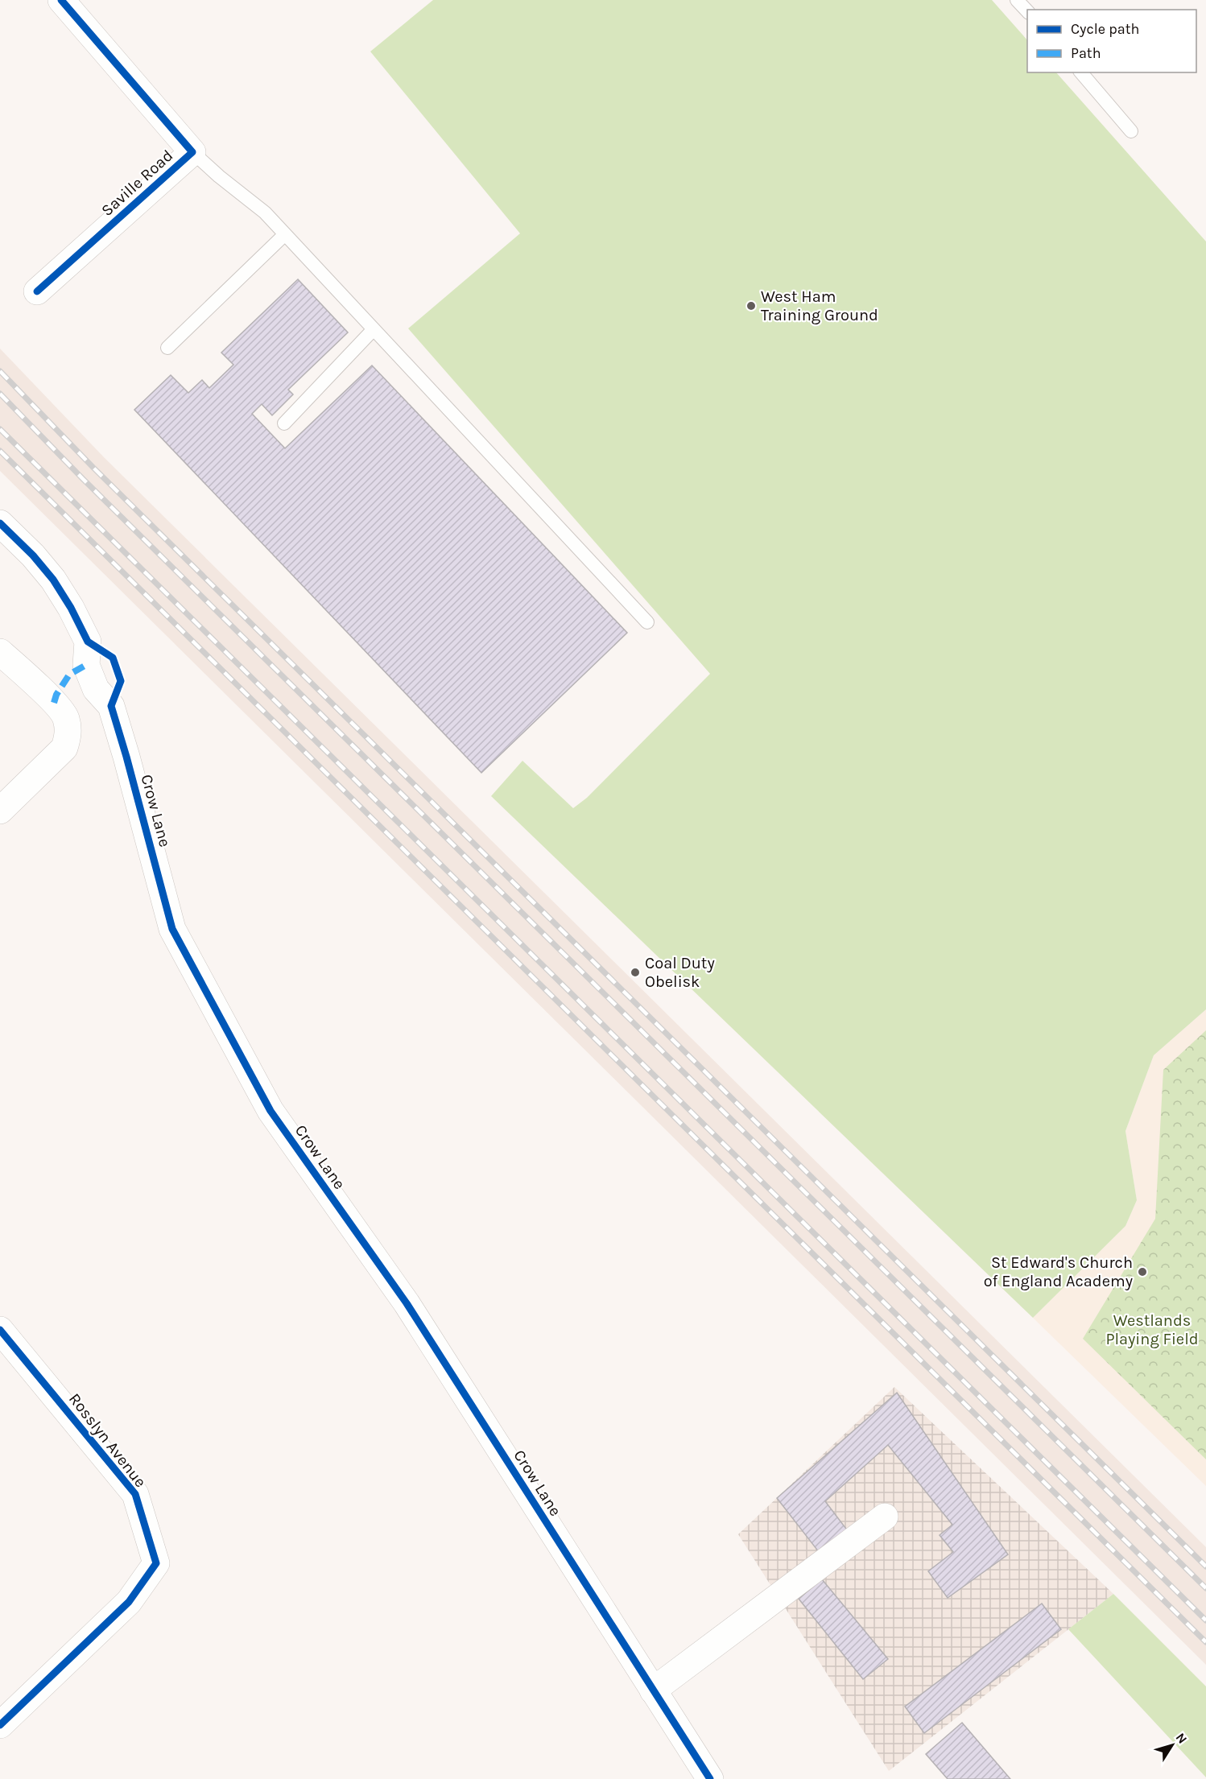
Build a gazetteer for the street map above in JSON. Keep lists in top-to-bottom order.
{
  "streets": {
    "street": ["Saville Road", "Crow Lane", "Rosslyn Avenue"]
  },
  "parks": ["Westlands Playing Field"],
  "places": ["West Ham Training Ground", "Coal Duty Obelisk", "St Edward's Church of England Academy"],
  "legend": ["Cycle path", "Path"],
  "north": "top right"
}
